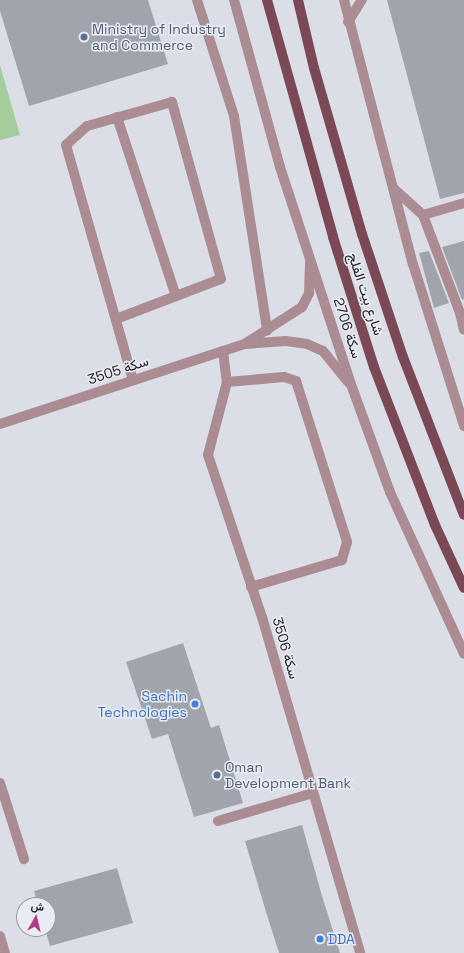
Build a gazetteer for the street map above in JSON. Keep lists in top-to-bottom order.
{
  "streets": {
    "main road": ["شارع بيت الفلج"],
    "street": ["سكة 2706", "سكة 3505", "سكة 3506"]
  },
  "crossings": [
    ["سكة 2706", "سكة 3505"],
    ["سكة 3505", "سكة 3506"]
  ],
  "places": [
    "Ministry of Industry and Commerce",
    "Sachin Technologies",
    "Oman Development Bank",
    "DDA"
  ],
  "north": "top"
}
